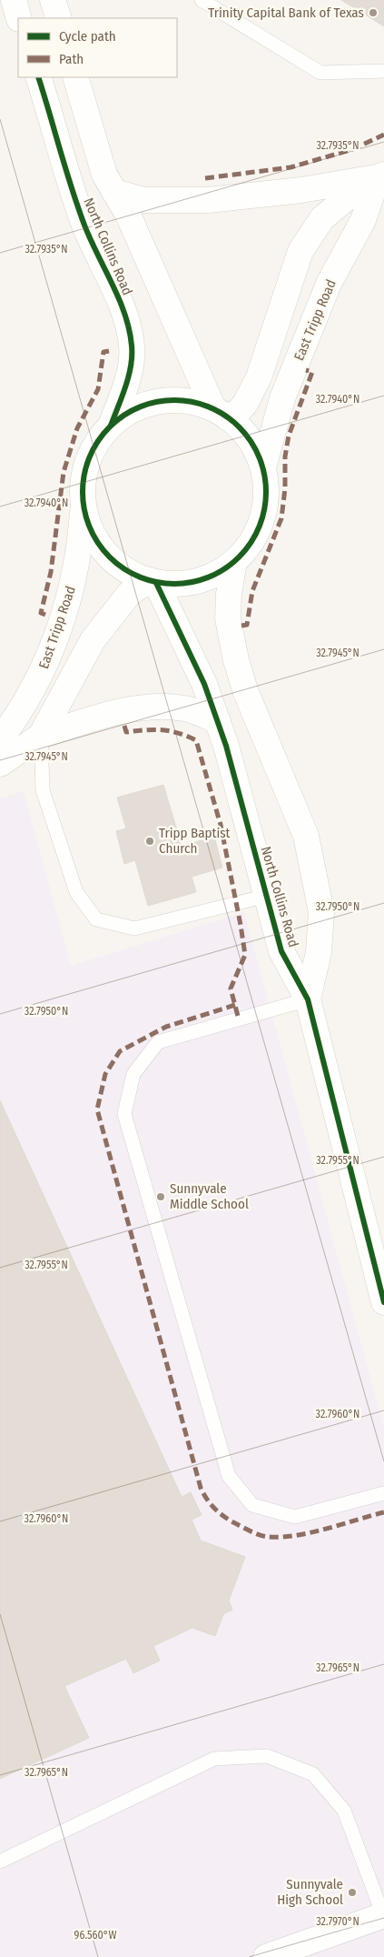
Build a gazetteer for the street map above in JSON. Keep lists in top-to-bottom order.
{
  "streets": {
    "street": ["North Collins Road", "East Tripp Road"]
  },
  "crossings": [
    ["North Collins Road", "East Tripp Road"]
  ],
  "places": [
    "Trinity Capital Bank of Texas",
    "Tripp Baptist Church",
    "Sunnyvale Middle School",
    "Sunnyvale High School"
  ],
  "legend": ["Cycle path", "Path"],
  "coordinates": [
    "32.7935°N",
    "32.7940°N",
    "32.7945°N",
    "32.7950°N",
    "32.7955°N",
    "32.7960°N",
    "32.7965°N",
    "32.7970°N",
    "96.560°W"
  ]
}
